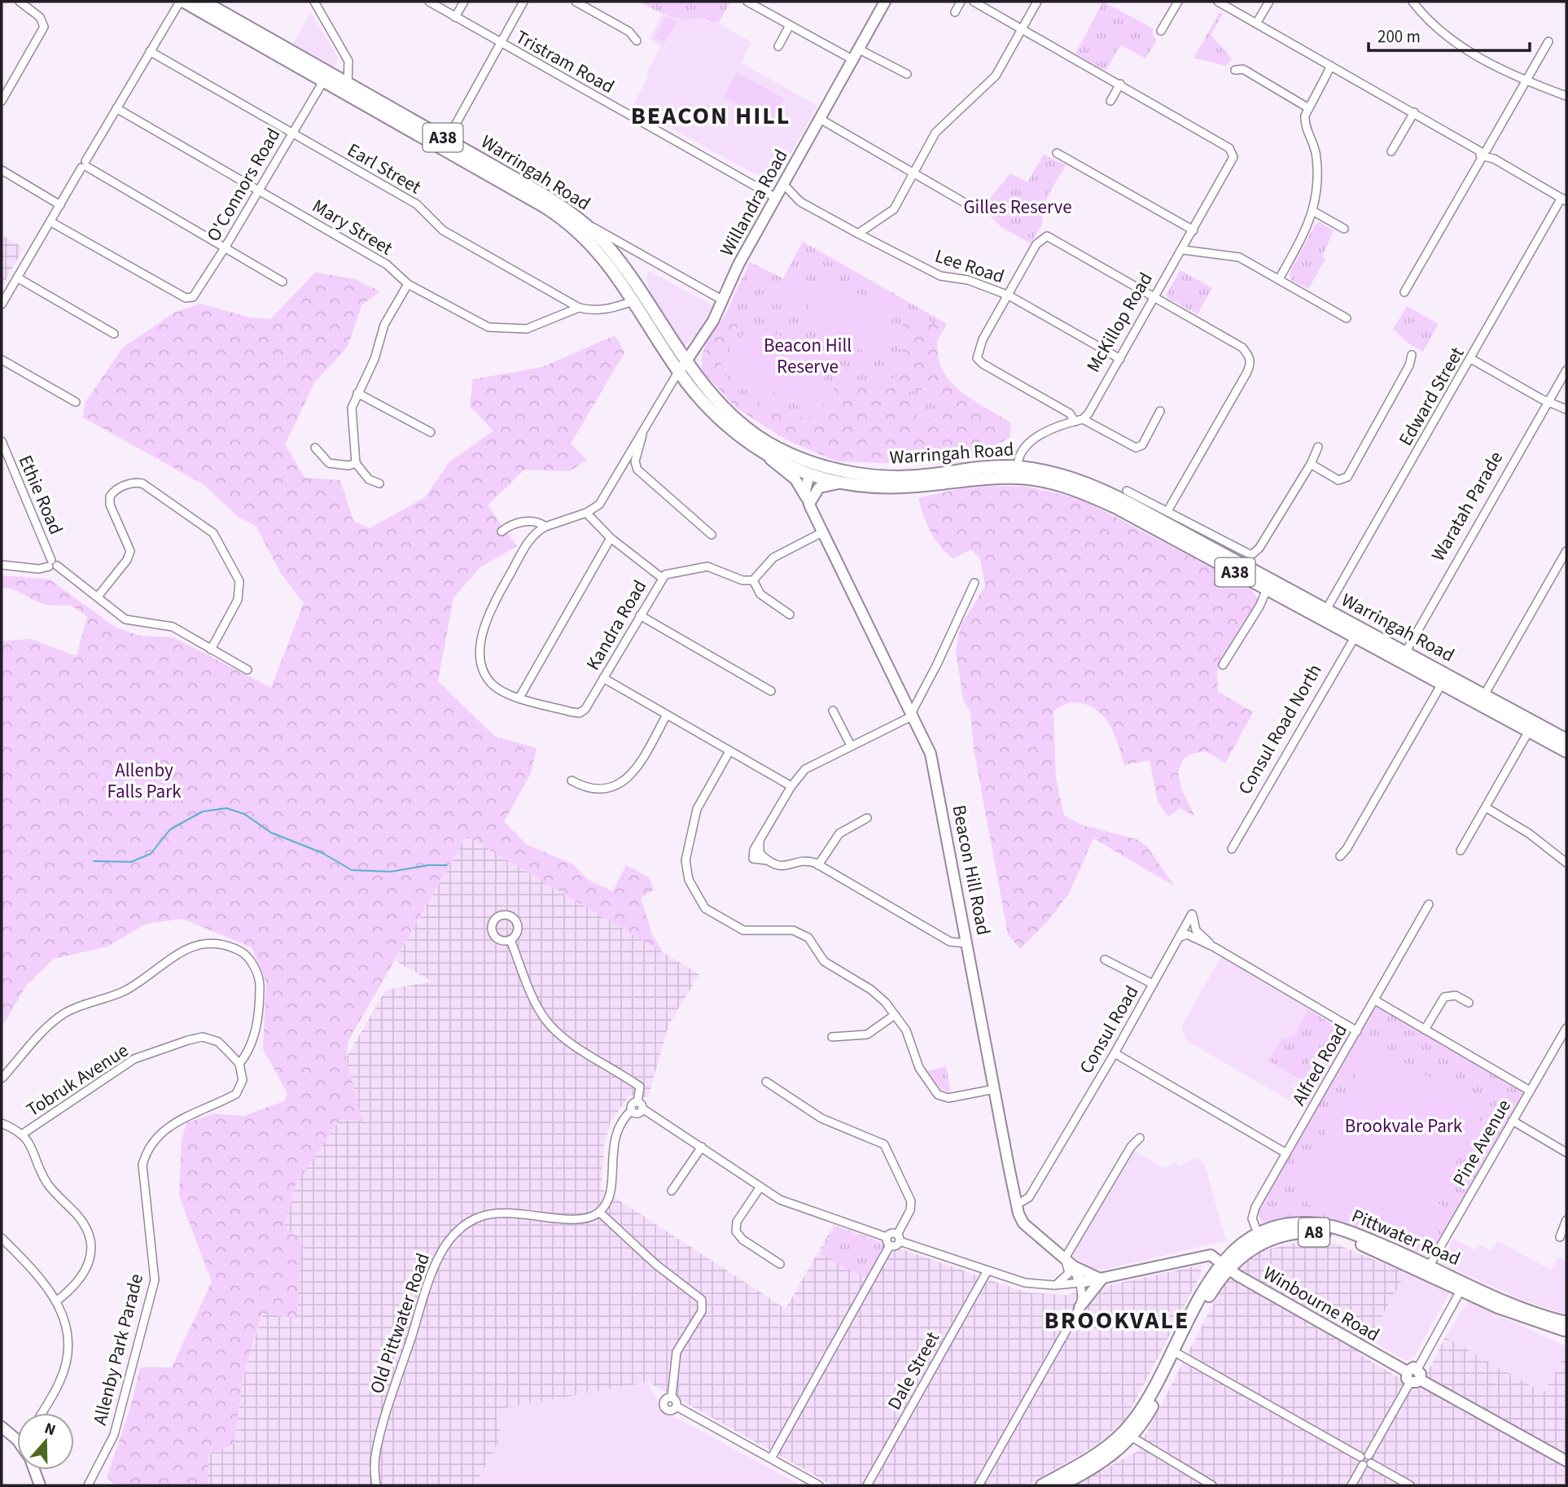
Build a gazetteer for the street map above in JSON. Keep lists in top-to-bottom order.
{
  "streets": {
    "highway": [
      "A38",
      "Warringah Road",
      "A8",
      "Pittwater Road"
    ],
    "main road": ["Willandra Road", "Beacon Hill Road", "Winbourne Road"],
    "street": [
      "Tristram Road",
      "Earl Street",
      "O'Connors Road",
      "Mary Street",
      "Lee Road",
      "McKillop Road",
      "Edward Street",
      "Ethie Road",
      "Waratah Parade",
      "Kandra Road",
      "Consul Road North",
      "Consul Road",
      "Alfred Road",
      "Tobruk Avenue",
      "Pine Avenue",
      "Old Pittwater Road",
      "Allenby Park Parade",
      "Dale Street"
    ]
  },
  "crossings": [
    ["Tristram Road", "Willandra Road"],
    ["Earl Street", "Warringah Road"],
    ["Earl Street", "O'Connors Road"],
    ["Earl Street", "Mary Street"],
    ["Warringah Road", "O'Connors Road"],
    ["Warringah Road", "Willandra Road"],
    ["Warringah Road", "Edward Street"],
    ["Warringah Road", "Waratah Parade"],
    ["Warringah Road", "Consul Road North"],
    ["Warringah Road", "Beacon Hill Road"],
    ["O'Connors Road", "Mary Street"],
    ["Willandra Road", "Lee Road"],
    ["Lee Road", "McKillop Road"],
    ["Beacon Hill Road", "Consul Road"],
    ["Alfred Road", "Pittwater Road"],
    ["Tobruk Avenue", "Allenby Park Parade"],
    ["Pine Avenue", "Pittwater Road"],
    ["Pittwater Road", "Winbourne Road"]
  ],
  "districts": ["BEACON HILL", "BROOKVALE"],
  "parks": [
    "Gilles Reserve",
    "Beacon Hill Reserve",
    "Allenby Falls Park",
    "Brookvale Park"
  ],
  "scale_bar": "200 m",
  "north": "top"
}
